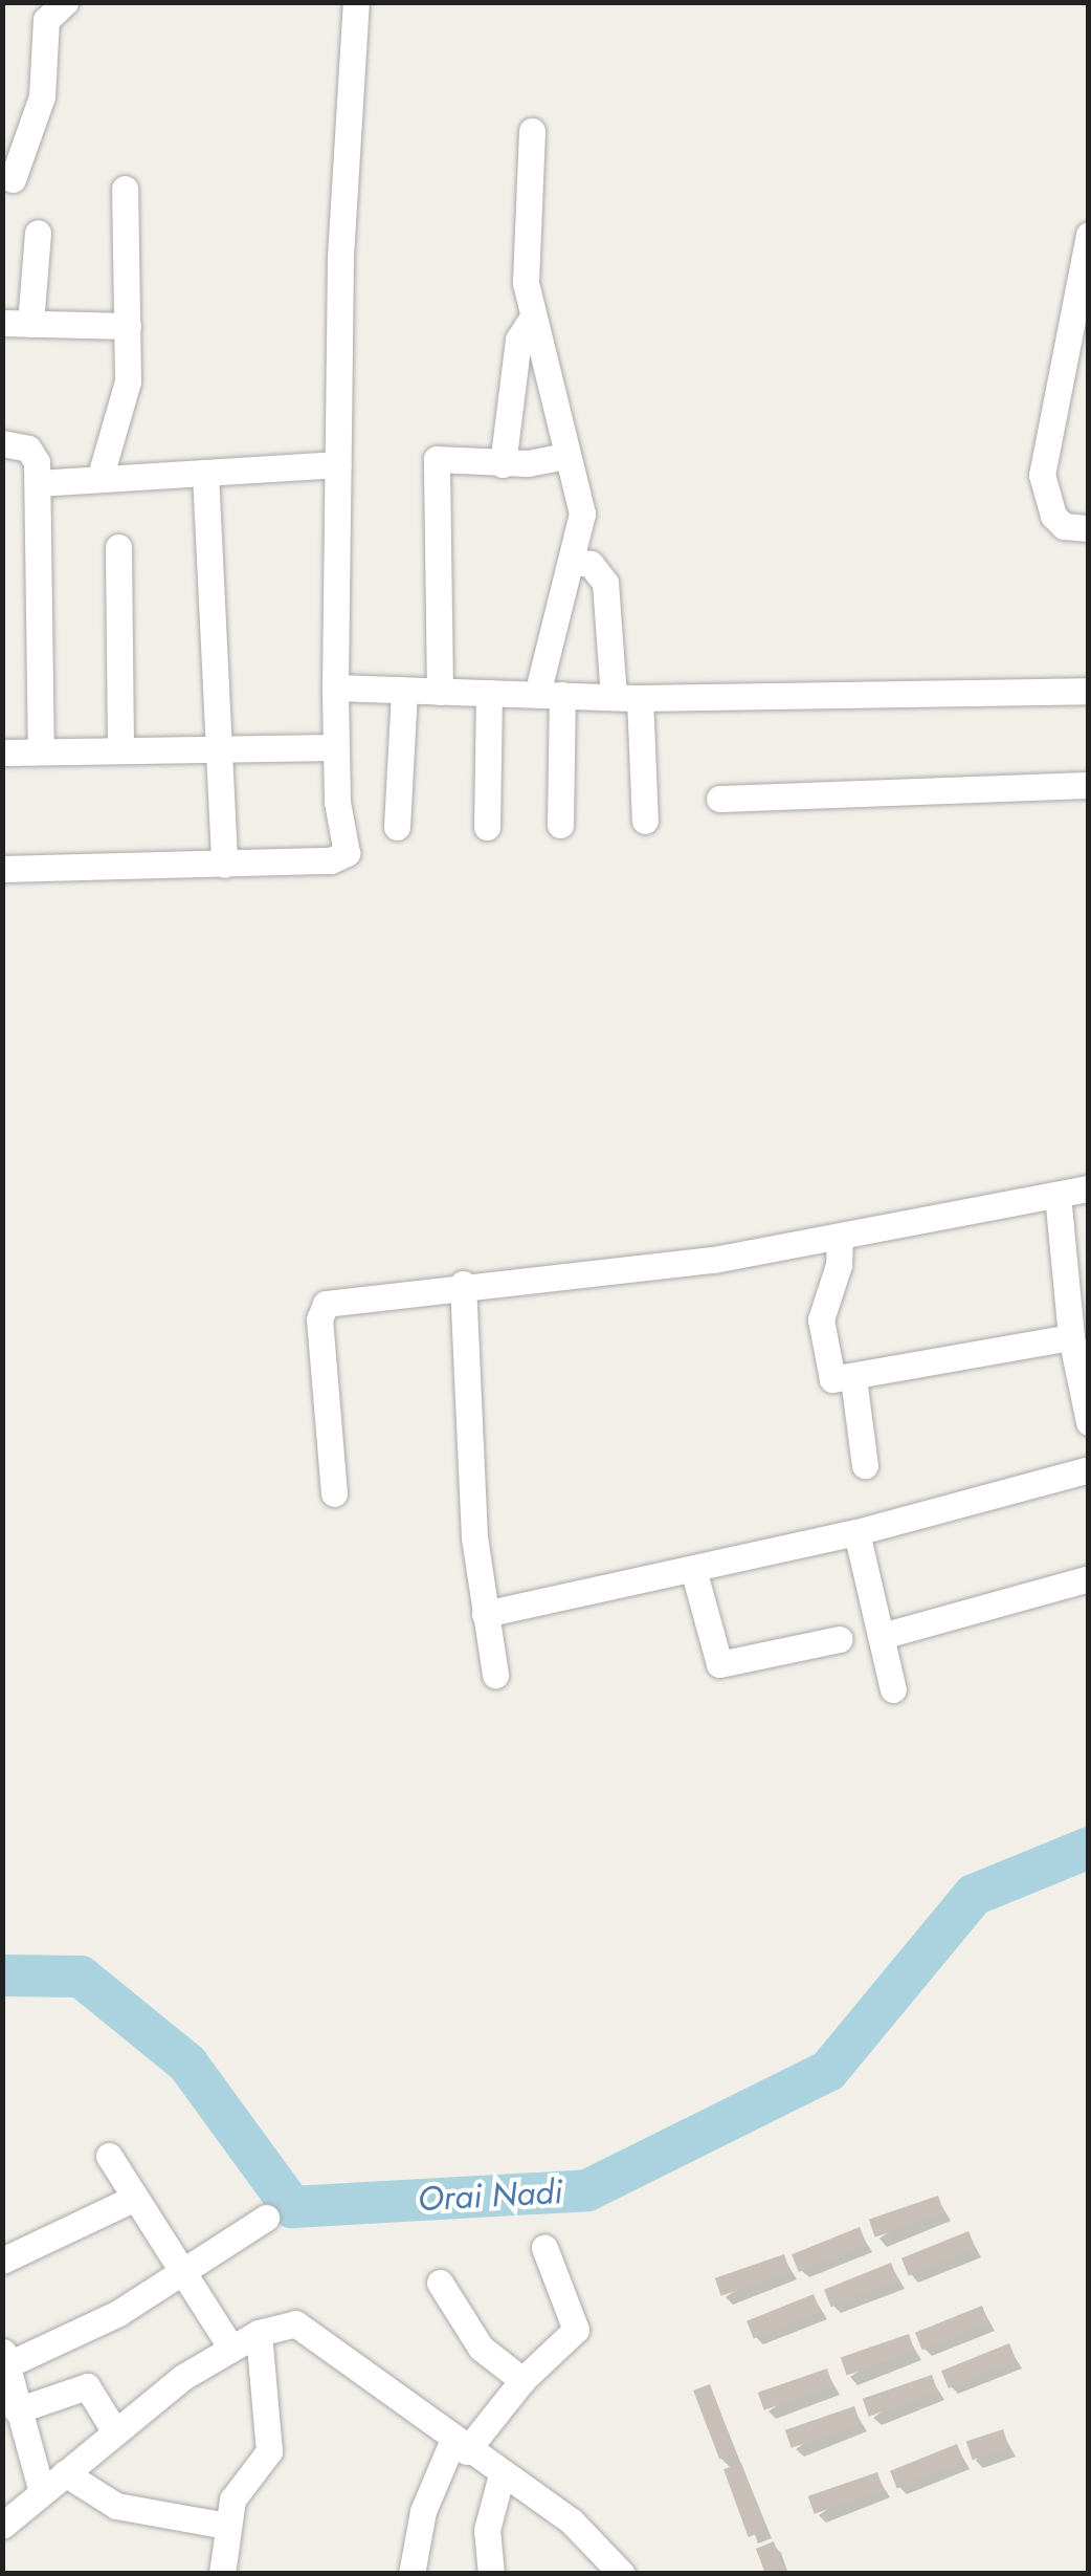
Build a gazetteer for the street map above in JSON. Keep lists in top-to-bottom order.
{
  "water": ["Orai Nadi"]
}
